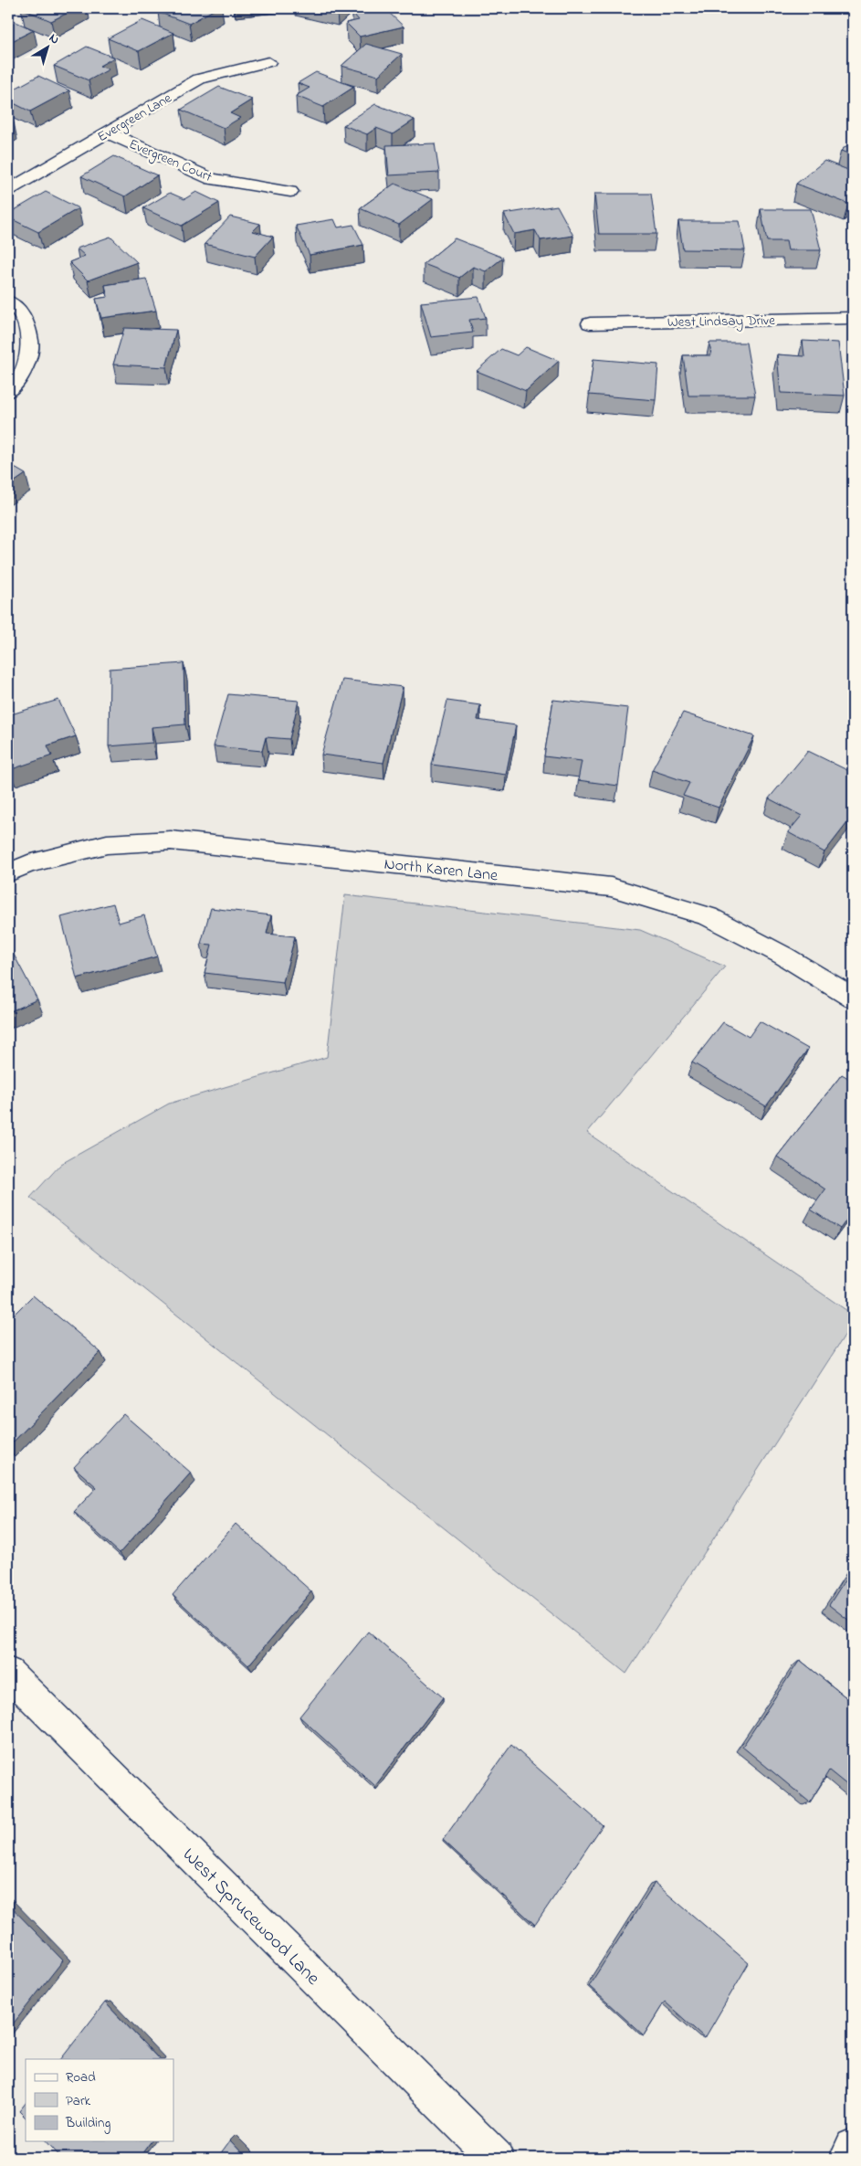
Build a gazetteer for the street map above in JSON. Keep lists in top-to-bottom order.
{
  "streets": {
    "street": [
      "Evergreen Lane",
      "Evergreen Court",
      "West Lindsay Drive",
      "North Karen Lane",
      "West Sprucewood Lane"
    ]
  },
  "crossings": [
    ["Evergreen Lane", "Evergreen Court"]
  ],
  "legend": ["Road", "Park", "Building"],
  "north": "top right"
}
